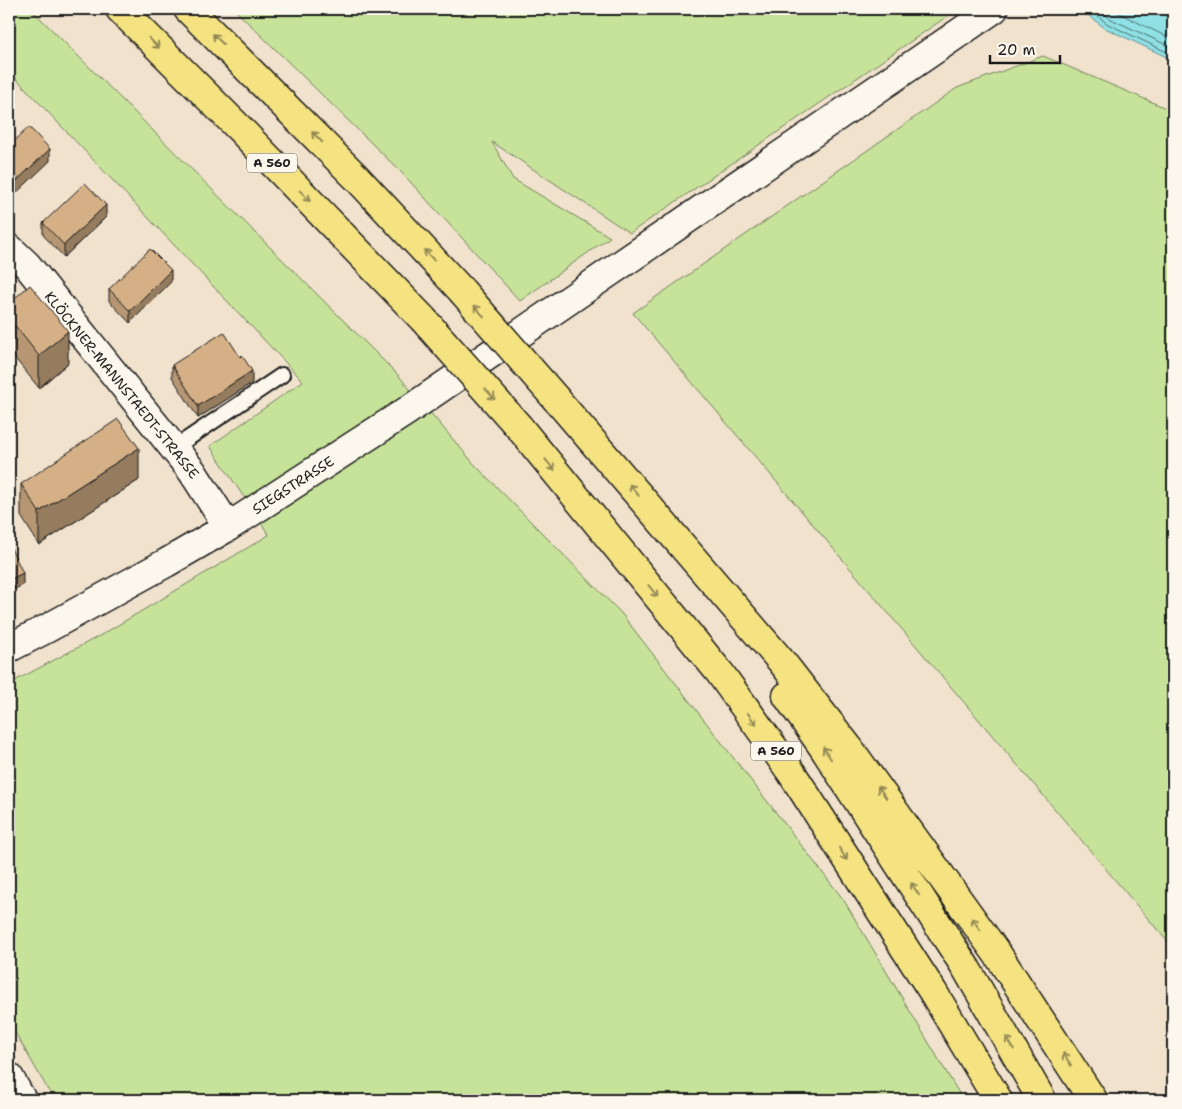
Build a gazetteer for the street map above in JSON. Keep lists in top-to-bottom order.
{
  "streets": {
    "highway": ["A 560"],
    "street": ["KLÖCKNER-MANNSTAEDT-STRASSE", "SIEGSTRASSE"]
  },
  "crossings": [
    ["KLÖCKNER-MANNSTAEDT-STRASSE", "SIEGSTRASSE"]
  ],
  "scale_bar": "20 m"
}
